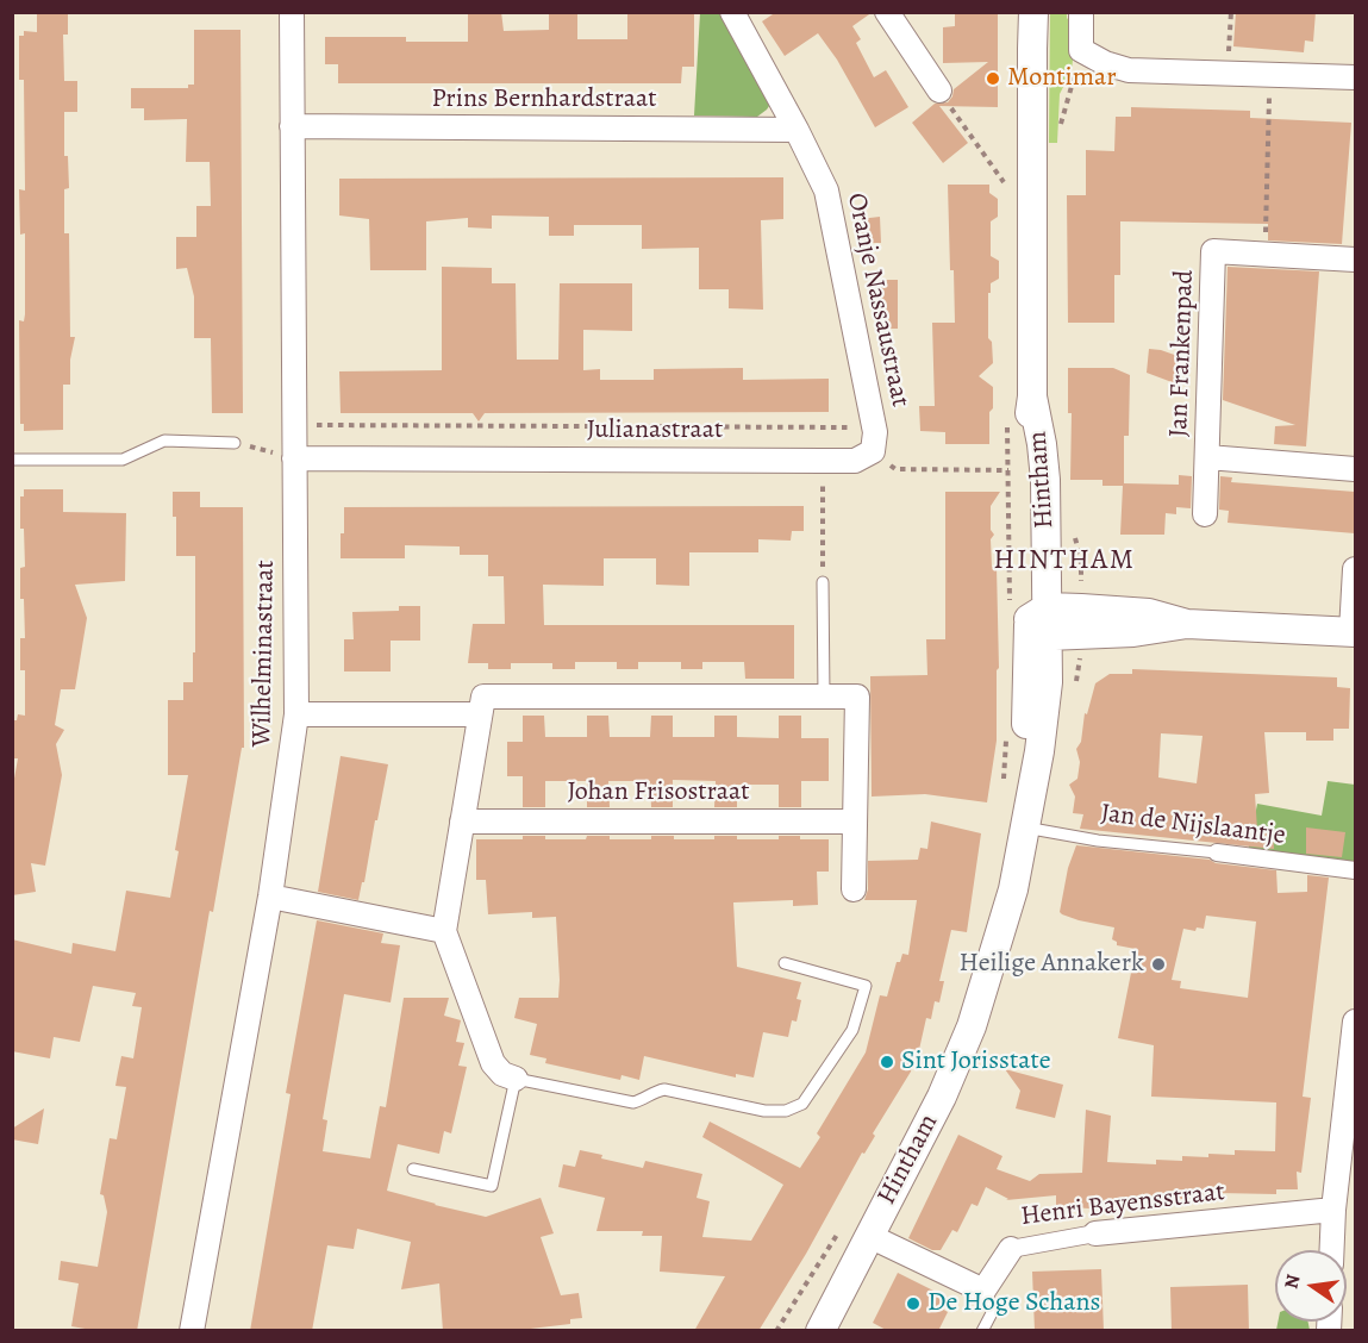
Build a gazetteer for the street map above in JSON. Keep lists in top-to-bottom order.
{
  "streets": {
    "street": [
      "Prins Bernhardstraat",
      "Oranje Nassaustraat",
      "Jan Frankenpad",
      "Julianastraat",
      "Hintham",
      "Wilhelminastraat",
      "Johan Frisostraat",
      "Jan de Nijslaantje",
      "Henri Bayensstraat"
    ]
  },
  "crossings": [
    ["Prins Bernhardstraat", "Oranje Nassaustraat"],
    ["Prins Bernhardstraat", "Wilhelminastraat"],
    ["Oranje Nassaustraat", "Julianastraat"],
    ["Julianastraat", "Wilhelminastraat"],
    ["Hintham", "Jan de Nijslaantje"]
  ],
  "districts": ["HINTHAM"],
  "places": [
    "Montimar",
    "Heilige Annakerk",
    "Sint Jorisstate",
    "De Hoge Schans"
  ],
  "north": "left"
}
